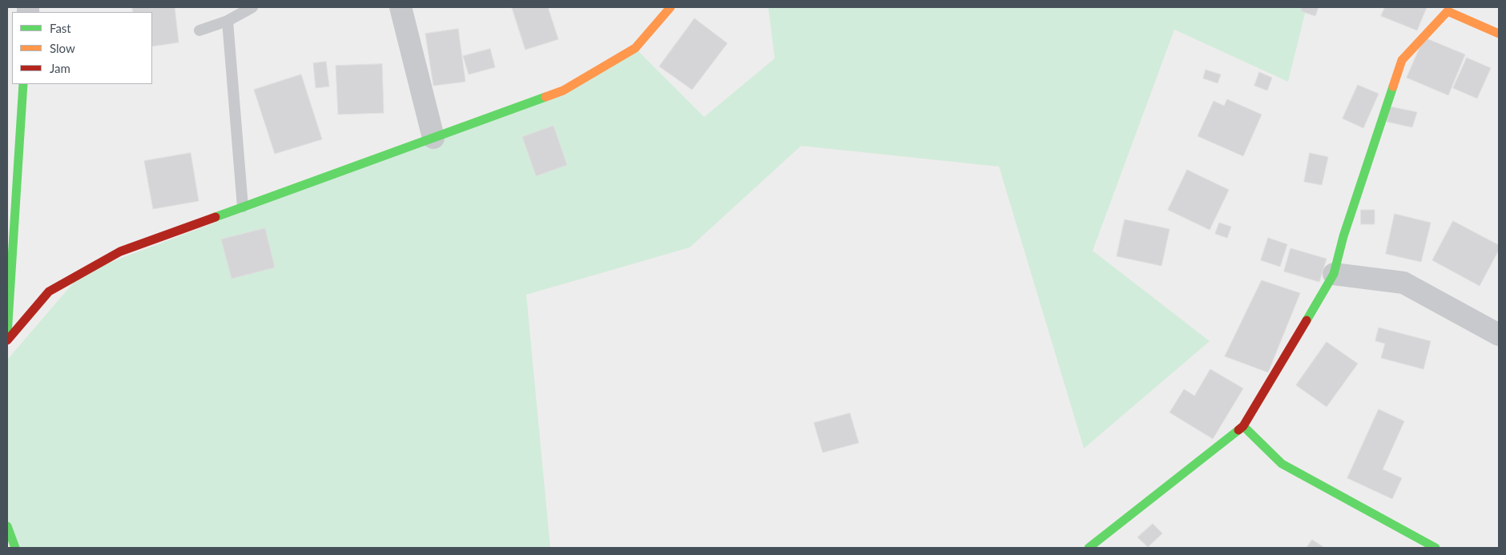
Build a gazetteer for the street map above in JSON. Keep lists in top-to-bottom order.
{
  "legend": ["Fast", "Slow", "Jam"]
}
